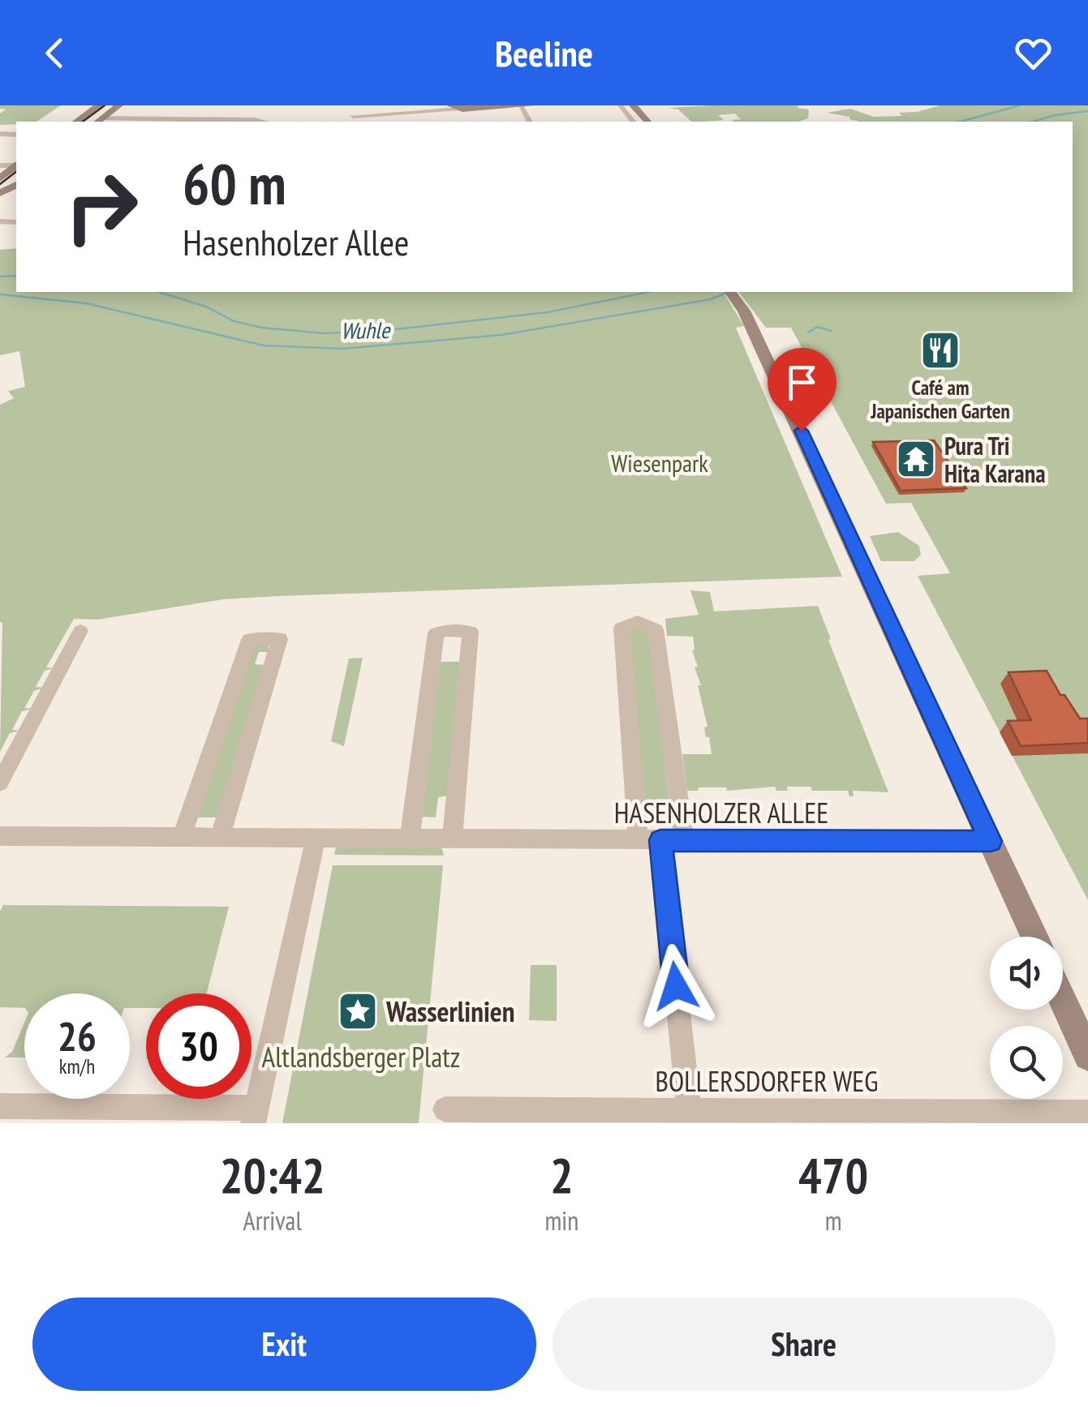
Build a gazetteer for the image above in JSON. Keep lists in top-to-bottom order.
{
  "streets": {
    "street": ["HASENHOLZER ALLEE", "BOLLERSDORFER WEG"]
  },
  "water": ["Wuhle"],
  "parks": ["Wiesenpark", "Altlandsberger Platz"],
  "places": {
    "restaurant": ["Café am Japanischen Garten"],
    "temple": ["Pura Tri Hita Karana"],
    "place": ["Wasserlinien"]
  },
  "page": {
    "header": "Beeline",
    "turn": ["60 m", "Hasenholzer Allee"],
    "speed": "26 km/h",
    "limit": "30",
    "eta": [
      "20:42",
      "Arrival",
      "2",
      "min",
      "470",
      "m"
    ],
    "buttons": ["Exit", "Share"]
  }
}
